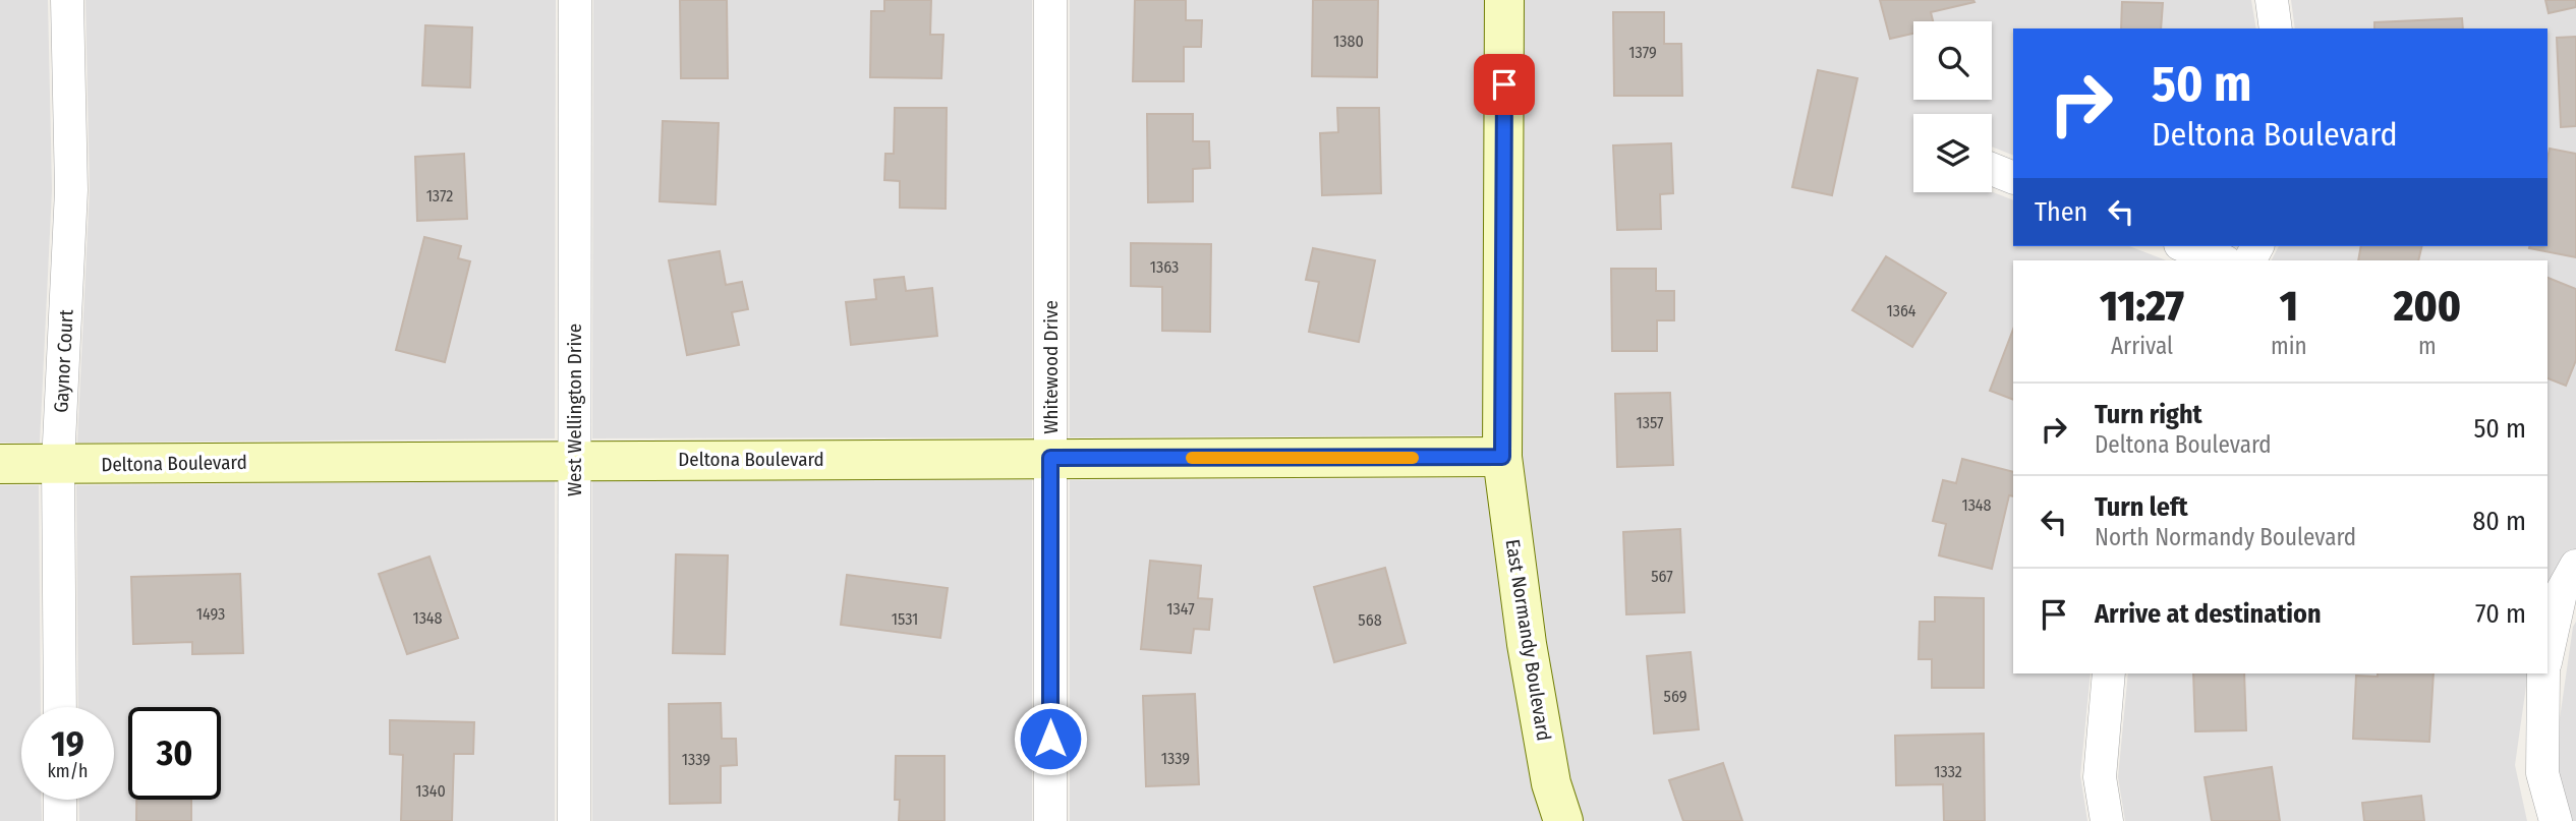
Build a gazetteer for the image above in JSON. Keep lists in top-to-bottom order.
{
  "streets": {
    "street": [
      "Gaynor Court",
      "Whitewood Drive",
      "West Wellington Drive",
      "Deltona Boulevard",
      "East Normandy Boulevard"
    ]
  },
  "crossings": [
    ["Gaynor Court", "Deltona Boulevard"],
    ["Whitewood Drive", "Deltona Boulevard"],
    ["West Wellington Drive", "Deltona Boulevard"],
    ["Deltona Boulevard", "East Normandy Boulevard"]
  ],
  "house_numbers": [
    "1380",
    "1379",
    "1372",
    "1363",
    "1364",
    "1357",
    "1348",
    "567",
    "1347",
    "1493",
    "1348",
    "1531",
    "568",
    "569",
    "1339",
    "1339",
    "1332",
    "1340"
  ],
  "page": {
    "turn": ["50 m", "Deltona Boulevard"],
    "then": "Then",
    "eta": [
      "11:27",
      "Arrival",
      "1",
      "min",
      "200",
      "m"
    ],
    "list": [
      {
        "name": "Turn right",
        "note": "Deltona Boulevard",
        "value": "50 m"
      },
      {
        "name": "Turn left",
        "note": "North Normandy Boulevard",
        "value": "80 m"
      },
      {
        "name": "Arrive at destination",
        "value": "70 m"
      }
    ],
    "speed": "19 km/h",
    "limit": "30"
  }
}
